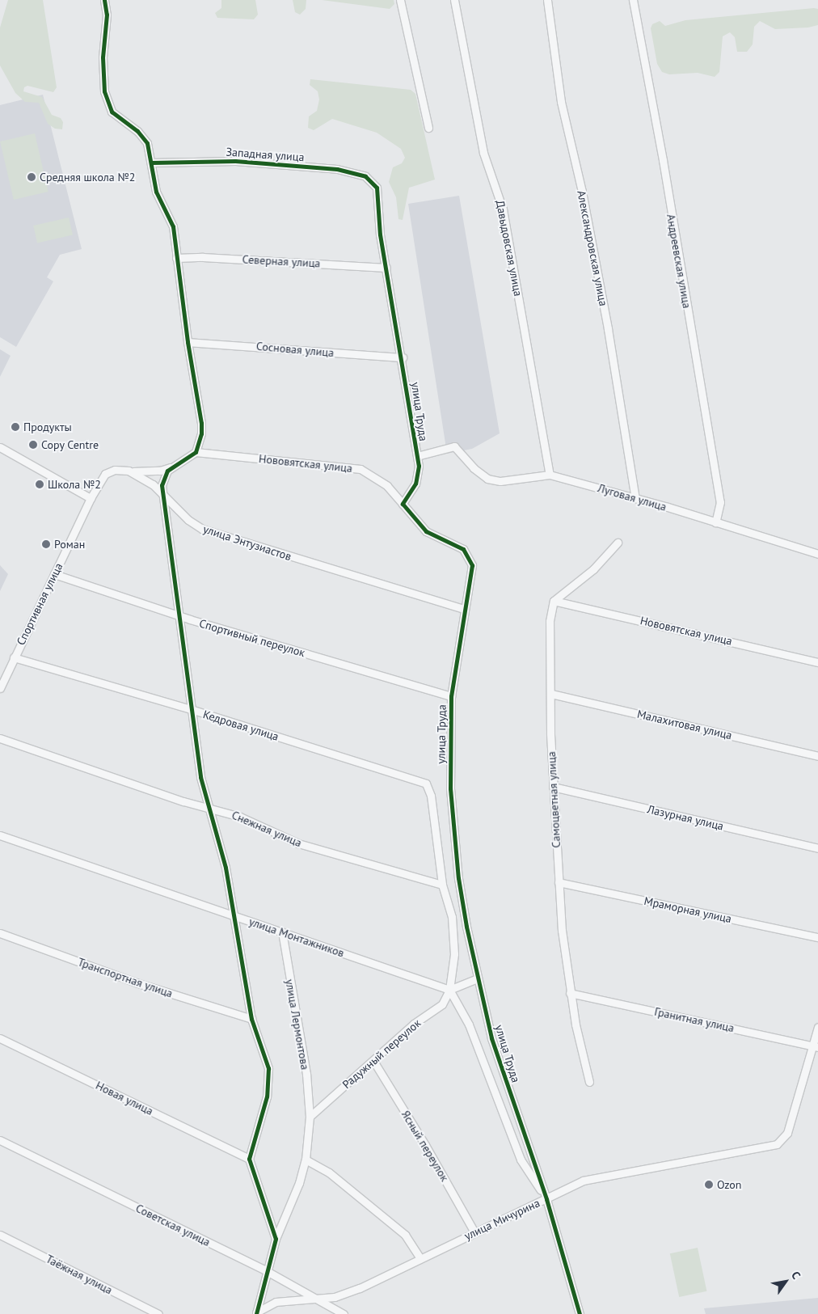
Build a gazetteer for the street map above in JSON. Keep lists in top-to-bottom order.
{
  "streets": {
    "street": [
      "Западная улица",
      "Давыдовская улица",
      "Александровская улица",
      "Северная улица",
      "Андреевская улица",
      "Сосновая улица",
      "улица Труда",
      "Нововятская улица",
      "Луговая улица",
      "улица Энтузиастов",
      "Спортивная улица",
      "Спортивный переулок",
      "Малахитовая улица",
      "Кедровая улица",
      "Самоцветная улица",
      "Лазурная улица",
      "Снежная улица",
      "Мраморная улица",
      "улица Монтажников",
      "Транспортная улица",
      "Гранитная улица",
      "улица Лермонтова",
      "Радужный переулок",
      "Новая улица",
      "Ясный переулок",
      "улица Мичурина",
      "Советская улица",
      "Таёжная улица"
    ]
  },
  "crossings": [
    ["Западная улица", "улица Труда"],
    ["Давыдовская улица", "Луговая улица"],
    ["Александровская улица", "Луговая улица"],
    ["Северная улица", "улица Труда"],
    ["Андреевская улица", "Луговая улица"],
    ["Сосновая улица", "улица Труда"],
    ["улица Труда", "Нововятская улица"],
    ["улица Труда", "Луговая улица"],
    ["улица Труда", "улица Энтузиастов"],
    ["улица Труда", "Спортивный переулок"],
    ["улица Труда", "улица Монтажников"],
    ["улица Труда", "Радужный переулок"],
    ["улица Труда", "улица Мичурина"],
    ["Нововятская улица", "Самоцветная улица"],
    ["Спортивная улица", "Спортивный переулок"],
    ["Спортивная улица", "Кедровая улица"],
    ["Малахитовая улица", "Самоцветная улица"],
    ["Кедровая улица", "Снежная улица"],
    ["Самоцветная улица", "Лазурная улица"],
    ["Самоцветная улица", "Мраморная улица"],
    ["Самоцветная улица", "Гранитная улица"],
    ["улица Монтажников", "улица Лермонтова"],
    ["улица Монтажников", "Радужный переулок"],
    ["Гранитная улица", "улица Мичурина"],
    ["улица Лермонтова", "Радужный переулок"],
    ["улица Лермонтова", "улица Мичурина"],
    ["улица Лермонтова", "Советская улица"],
    ["Радужный переулок", "Ясный переулок"],
    ["Ясный переулок", "улица Мичурина"],
    ["улица Мичурина", "Советская улица"]
  ],
  "places": [
    "Средняя школа №2",
    "Продукты",
    "Copy Centre",
    "Школа №2",
    "Роман",
    "Ozon"
  ],
  "north": "top right"
}
